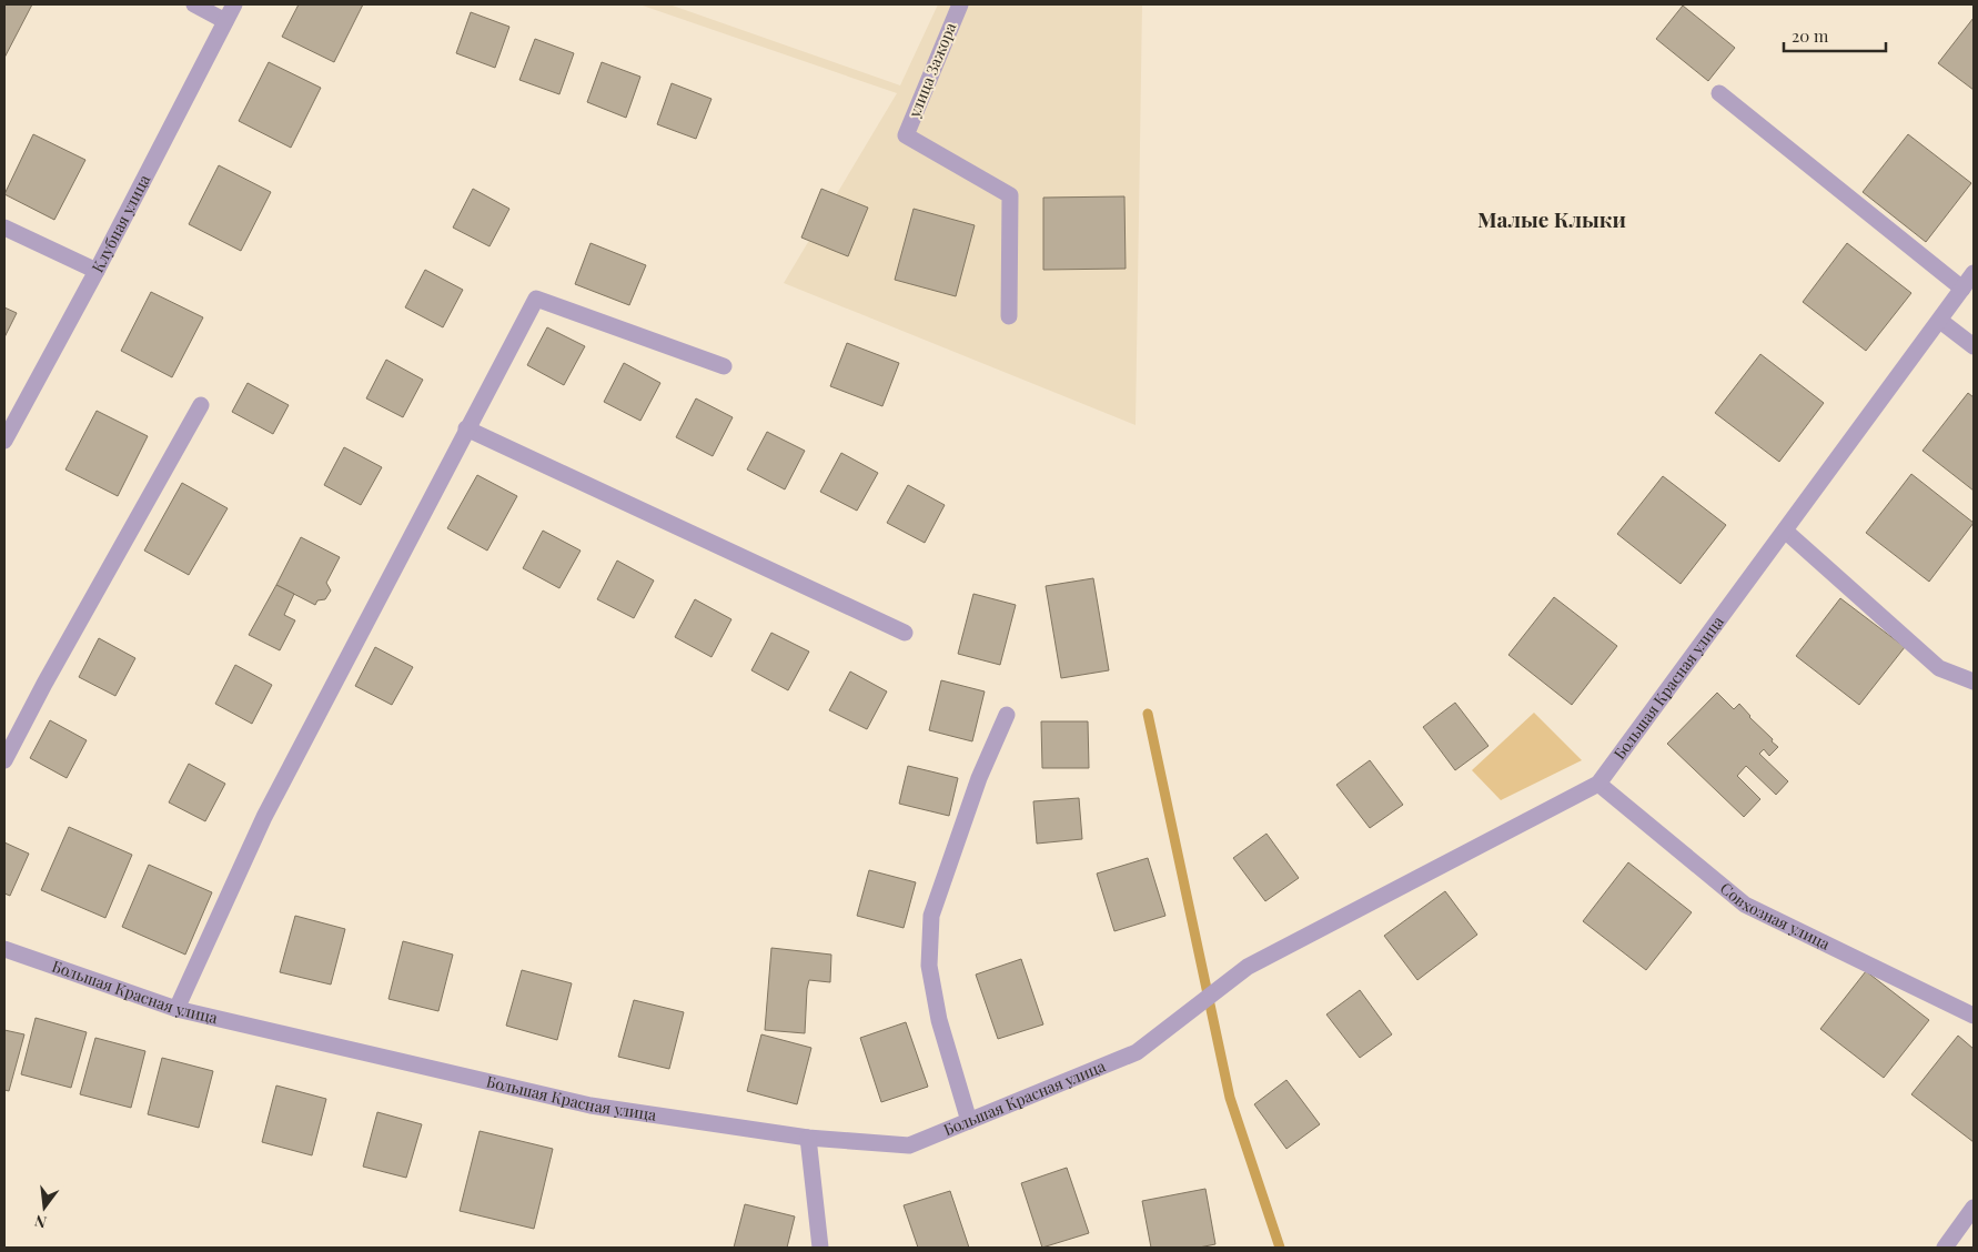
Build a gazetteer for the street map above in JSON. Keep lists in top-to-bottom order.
{
  "streets": {
    "street": [
      "улица Зажора",
      "Клубная улица",
      "Большая Красная улица",
      "Совхозная улица"
    ]
  },
  "crossings": [
    ["Большая Красная улица", "Совхозная улица"]
  ],
  "districts": ["Малые Клыки"],
  "scale_bar": "20 m",
  "north": "bottom"
}
